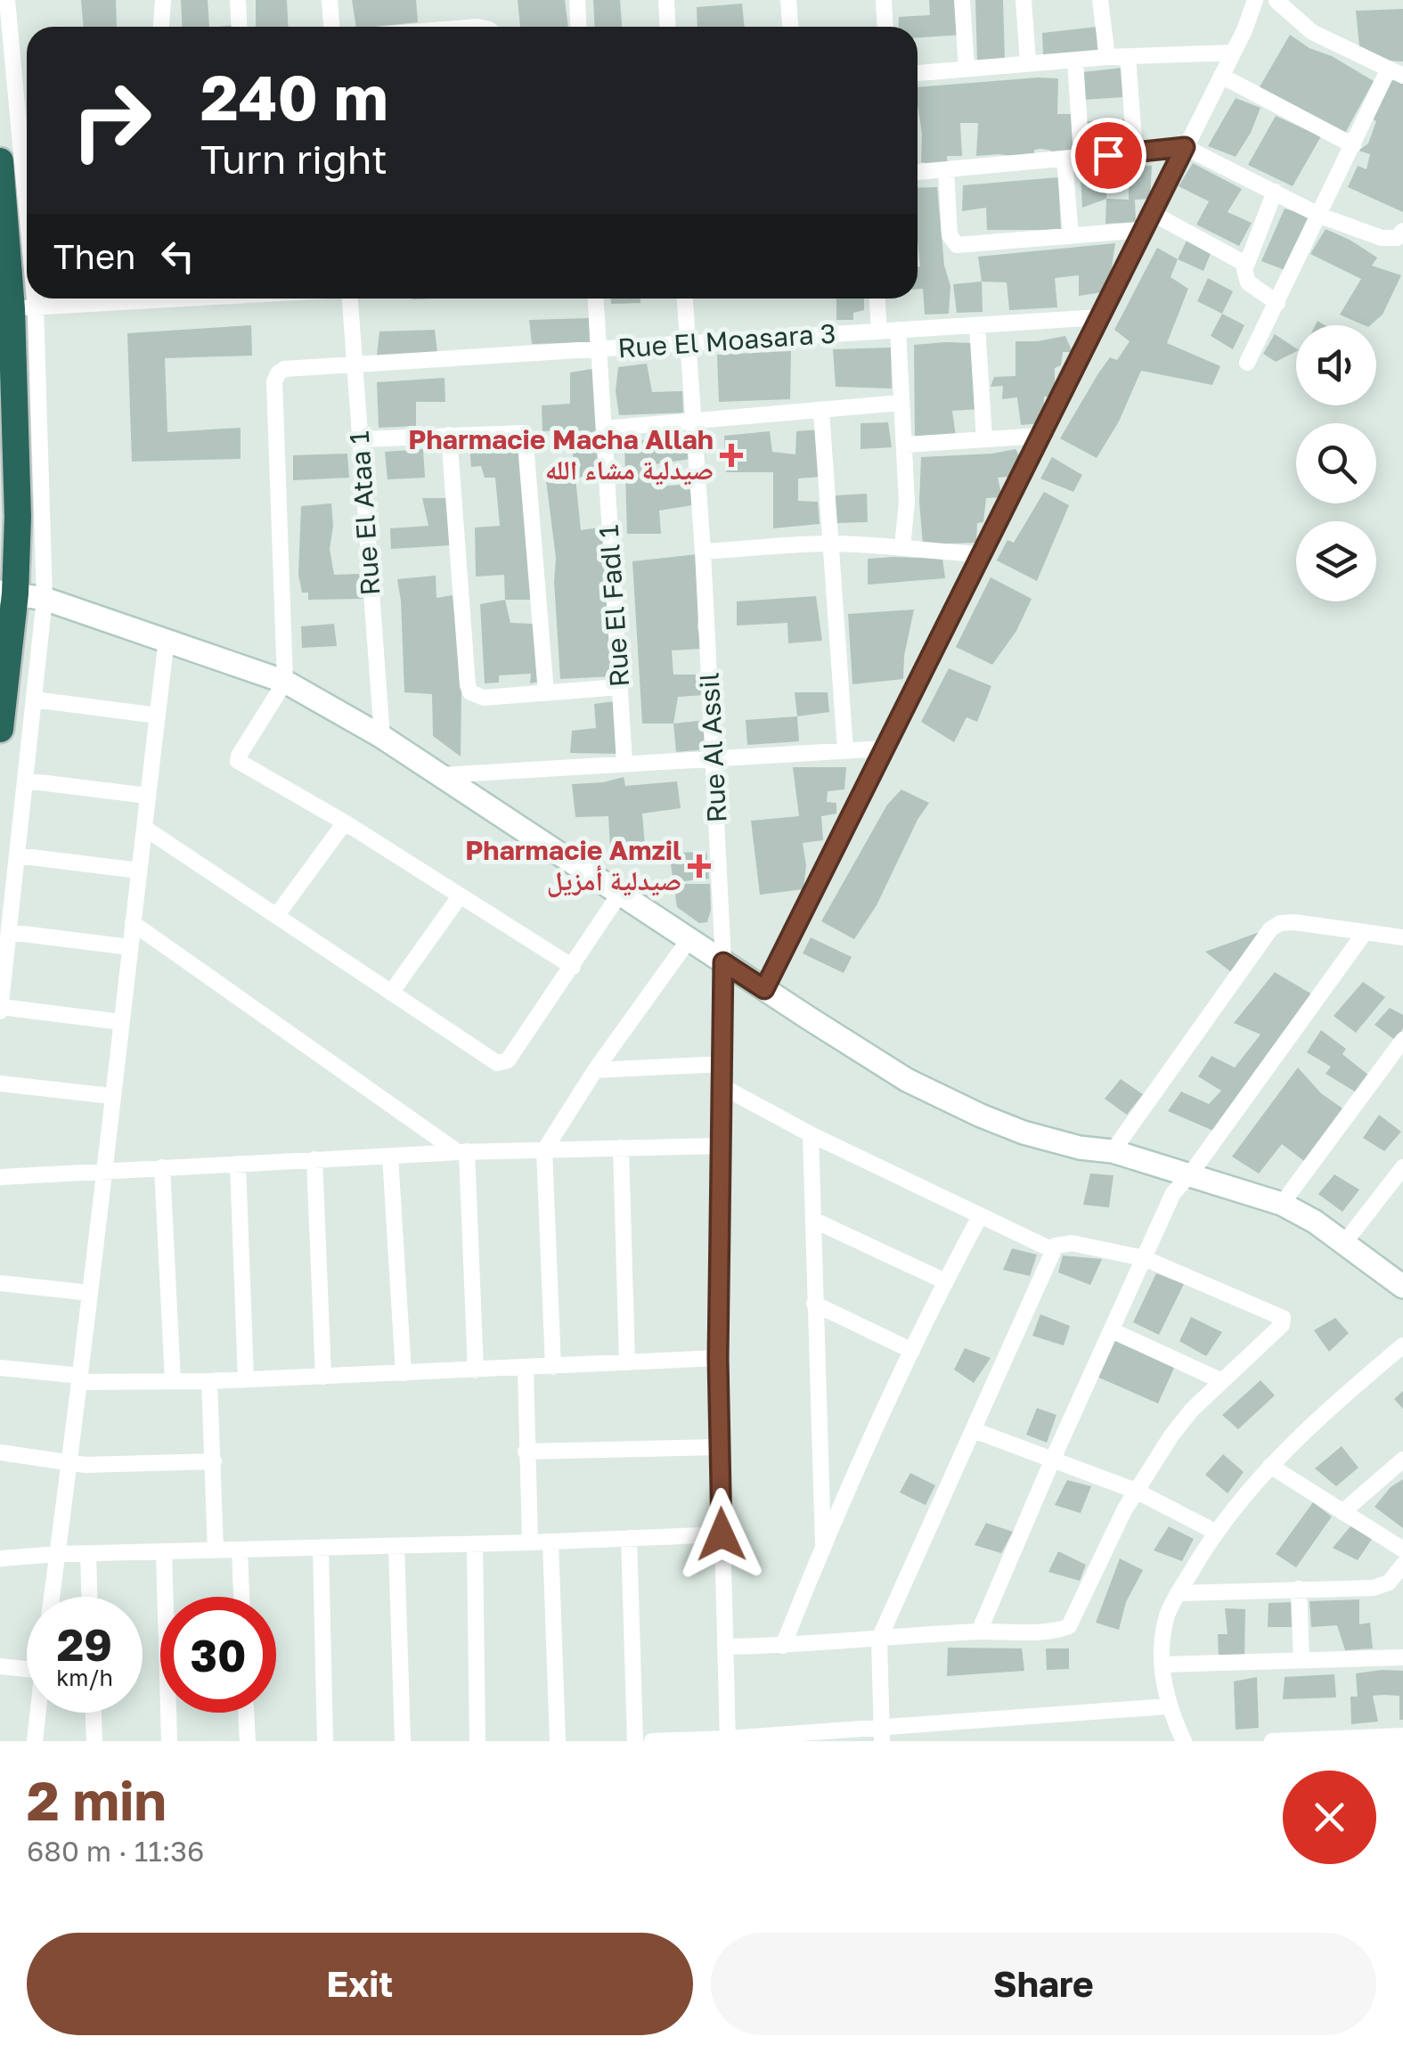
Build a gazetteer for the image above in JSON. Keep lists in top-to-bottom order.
{
  "streets": {
    "street": [
      "Rue El Moasara 3",
      "Rue El Ataa 1",
      "Rue El Fadl 1",
      "Rue Al Assil"
    ]
  },
  "crossings": [
    ["Rue El Moasara 3", "Rue El Ataa 1"],
    ["Rue El Moasara 3", "Rue El Fadl 1"],
    ["Rue El Moasara 3", "Rue Al Assil"]
  ],
  "places": {
    "health": ["Pharmacie Macha Allah صيدلية مشاء الله", "Pharmacie Amzil صيدلية أمزيل"]
  },
  "page": {
    "turn": ["240 m", "Turn right"],
    "then": "Then",
    "speed": "29 km/h",
    "limit": "30",
    "heading": ["2 min", "680 m · 11:36"],
    "buttons": ["Exit", "Share"]
  }
}
